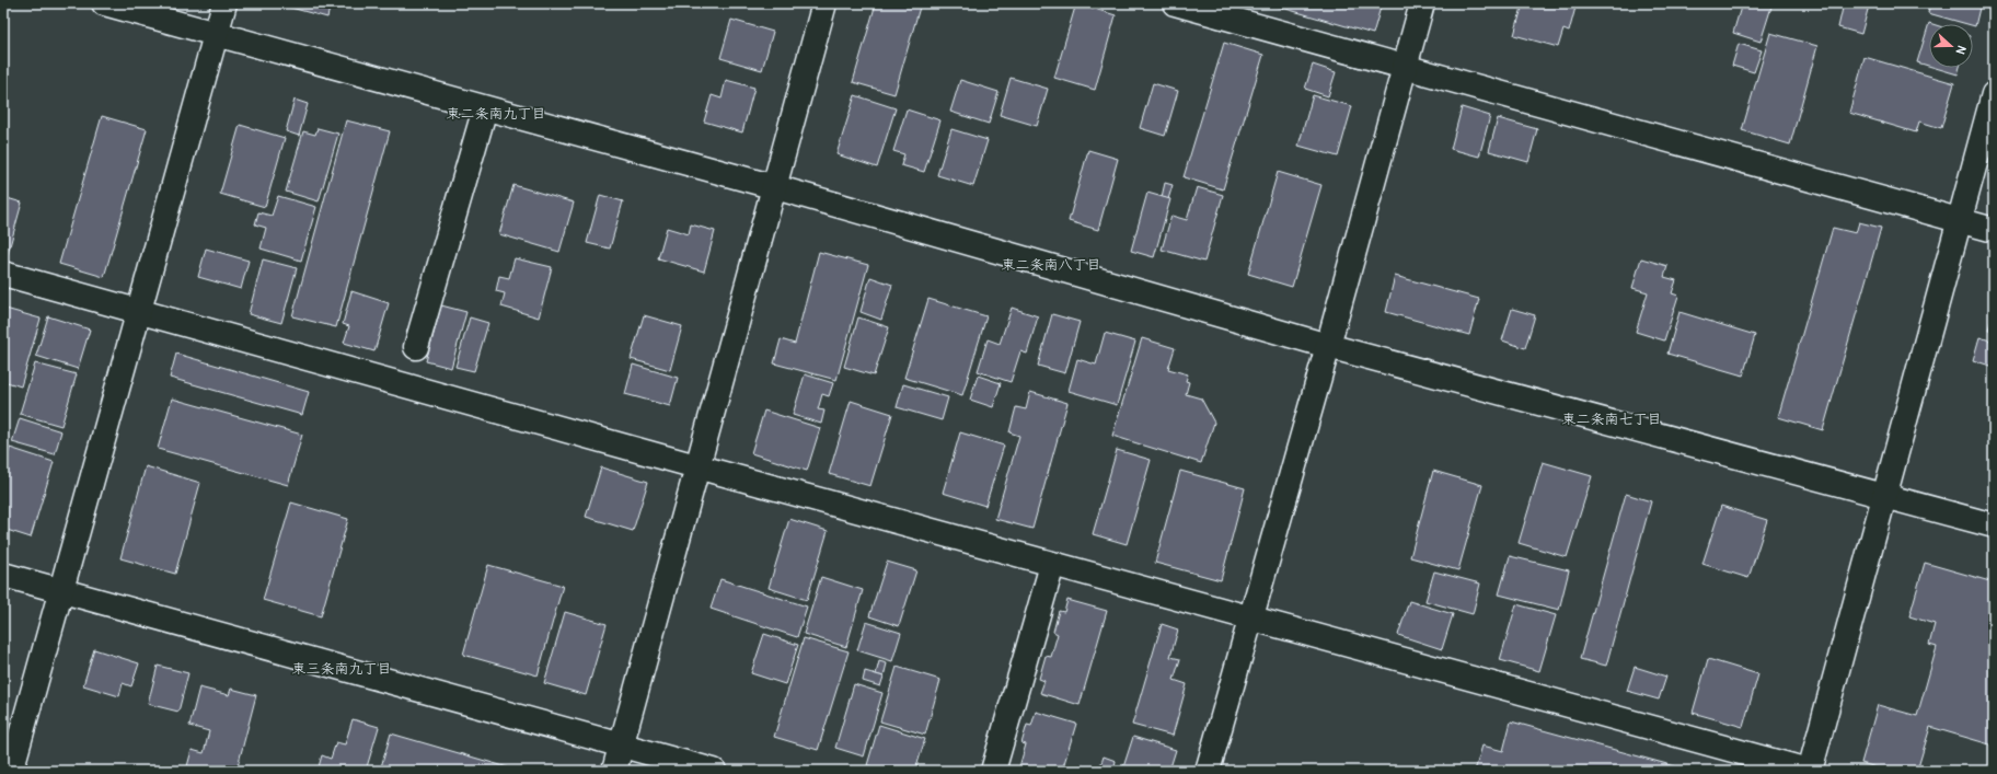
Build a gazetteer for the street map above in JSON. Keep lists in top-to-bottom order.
{
  "districts": [
    "東二条南九丁目",
    "東二条南八丁目",
    "東二条南七丁目",
    "東三条南九丁目"
  ],
  "north": "right"
}
